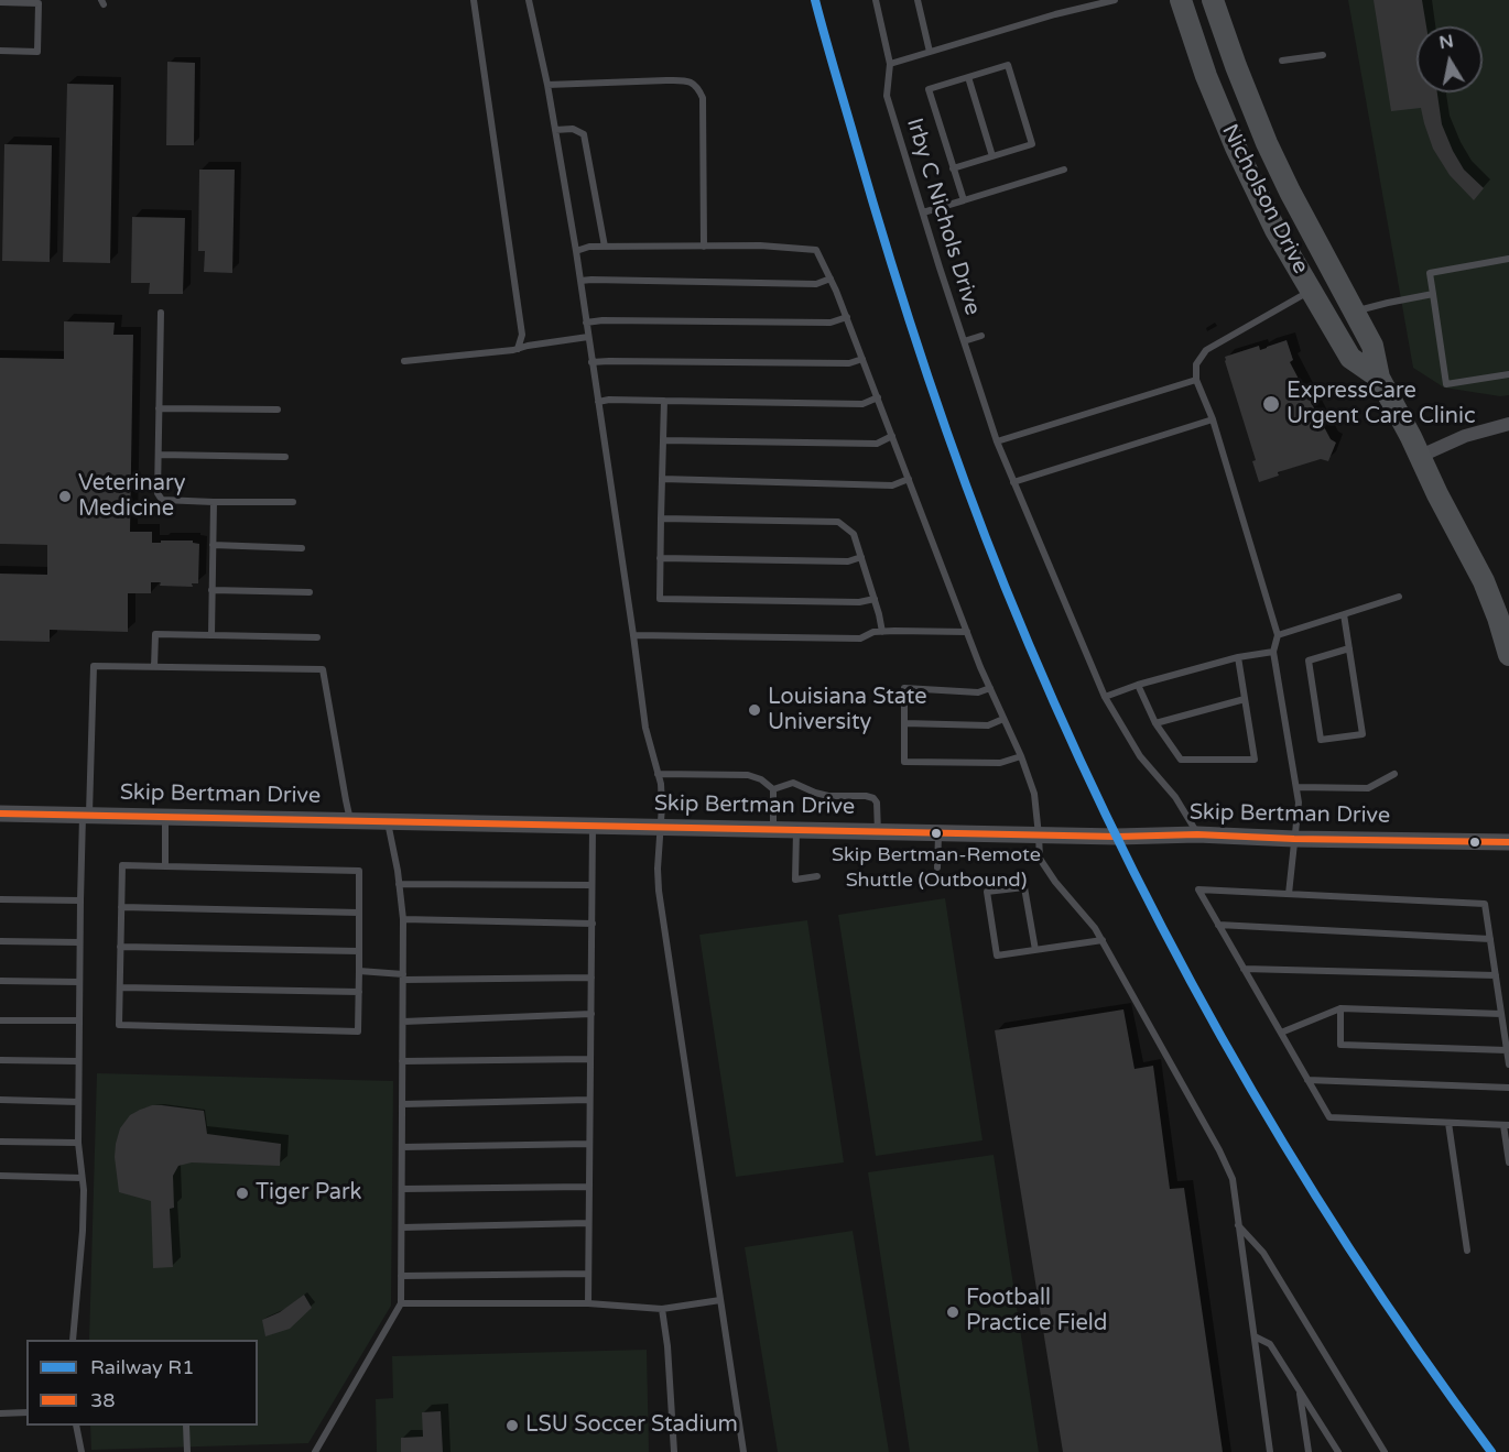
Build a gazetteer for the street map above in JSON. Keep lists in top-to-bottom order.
{
  "streets": {
    "main road": ["Nicholson Drive"],
    "street": ["Skip Bertman Drive"],
    "lane": ["Irby C Nichols Drive"]
  },
  "crossings": [
    ["Irby C Nichols Drive", "Skip Bertman Drive"]
  ],
  "places": [
    "ExpressCare Urgent Care Clinic",
    "Veterinary Medicine",
    "Louisiana State University",
    "Skip Bertman-Remote Shuttle (Outbound)",
    "Tiger Park",
    "Football Practice Field",
    "LSU Soccer Stadium"
  ],
  "lines": ["rail line R1", "transit line 38"],
  "legend": ["Railway R1", "38"],
  "north": "top"
}
